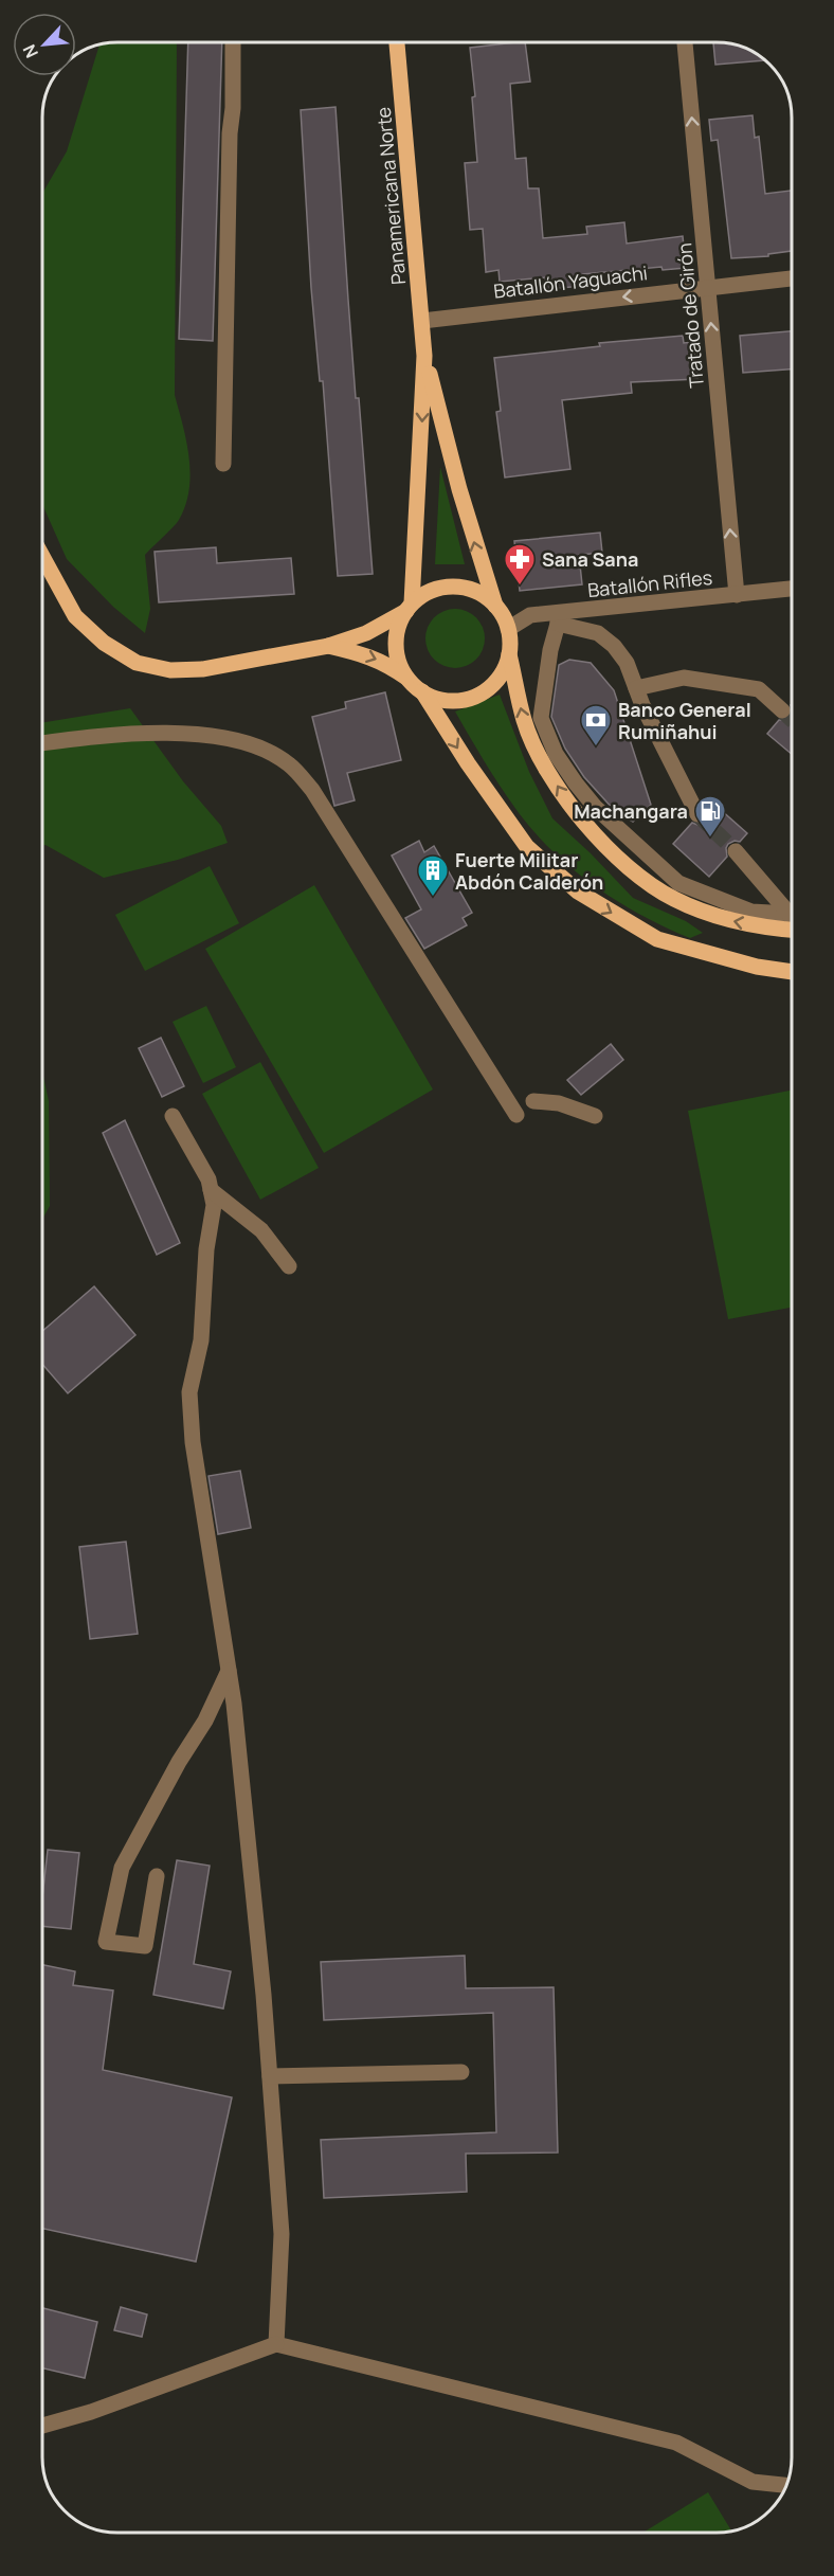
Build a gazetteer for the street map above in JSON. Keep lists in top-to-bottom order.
{
  "streets": {
    "main road": ["Panamericana Norte"],
    "street": ["Batallón Yaguachi", "Tratado de Girón", "Batallón Rifles"]
  },
  "crossings": [
    ["Panamericana Norte", "Batallón Yaguachi"],
    ["Panamericana Norte", "Batallón Rifles"],
    ["Batallón Yaguachi", "Tratado de Girón"],
    ["Tratado de Girón", "Batallón Rifles"]
  ],
  "one_way": ["Batallón Yaguachi", "Tratado de Girón"],
  "places": {
    "pharmacy": ["Sana Sana"],
    "bank": ["Banco General Rumiñahui"],
    "fuel station": ["Machangara"],
    "building": ["Fuerte Militar Abdón Calderón"]
  },
  "north": "bottom left"
}
